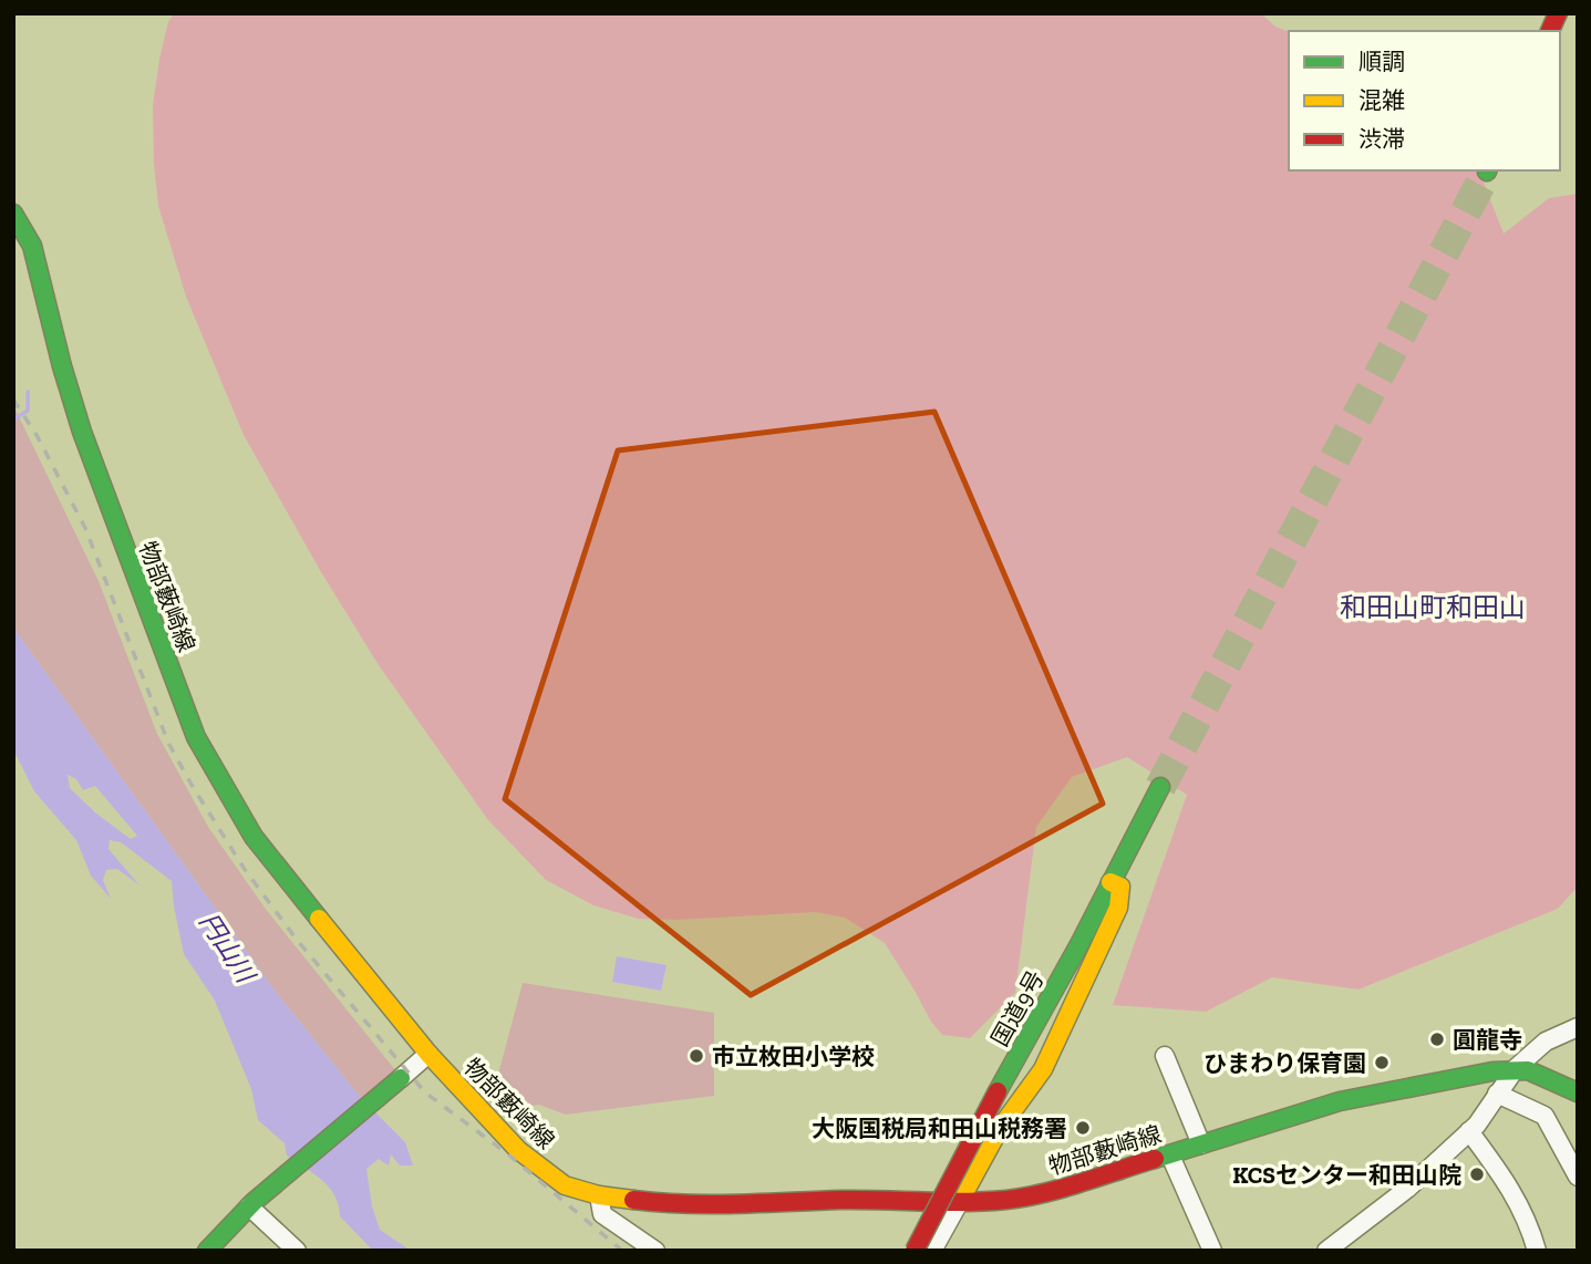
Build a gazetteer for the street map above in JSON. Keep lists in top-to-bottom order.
{
  "streets": {
    "main road": ["物部藪崎線", "国道9号"]
  },
  "districts": ["和田山町和田山"],
  "water": ["円山川"],
  "places": [
    "圓龍寺",
    "市立枚田小学校",
    "ひまわり保育園",
    "大阪国税局和田山税務署",
    "KCSセンター和田山院"
  ],
  "legend": ["順調", "混雑", "渋滞"]
}
